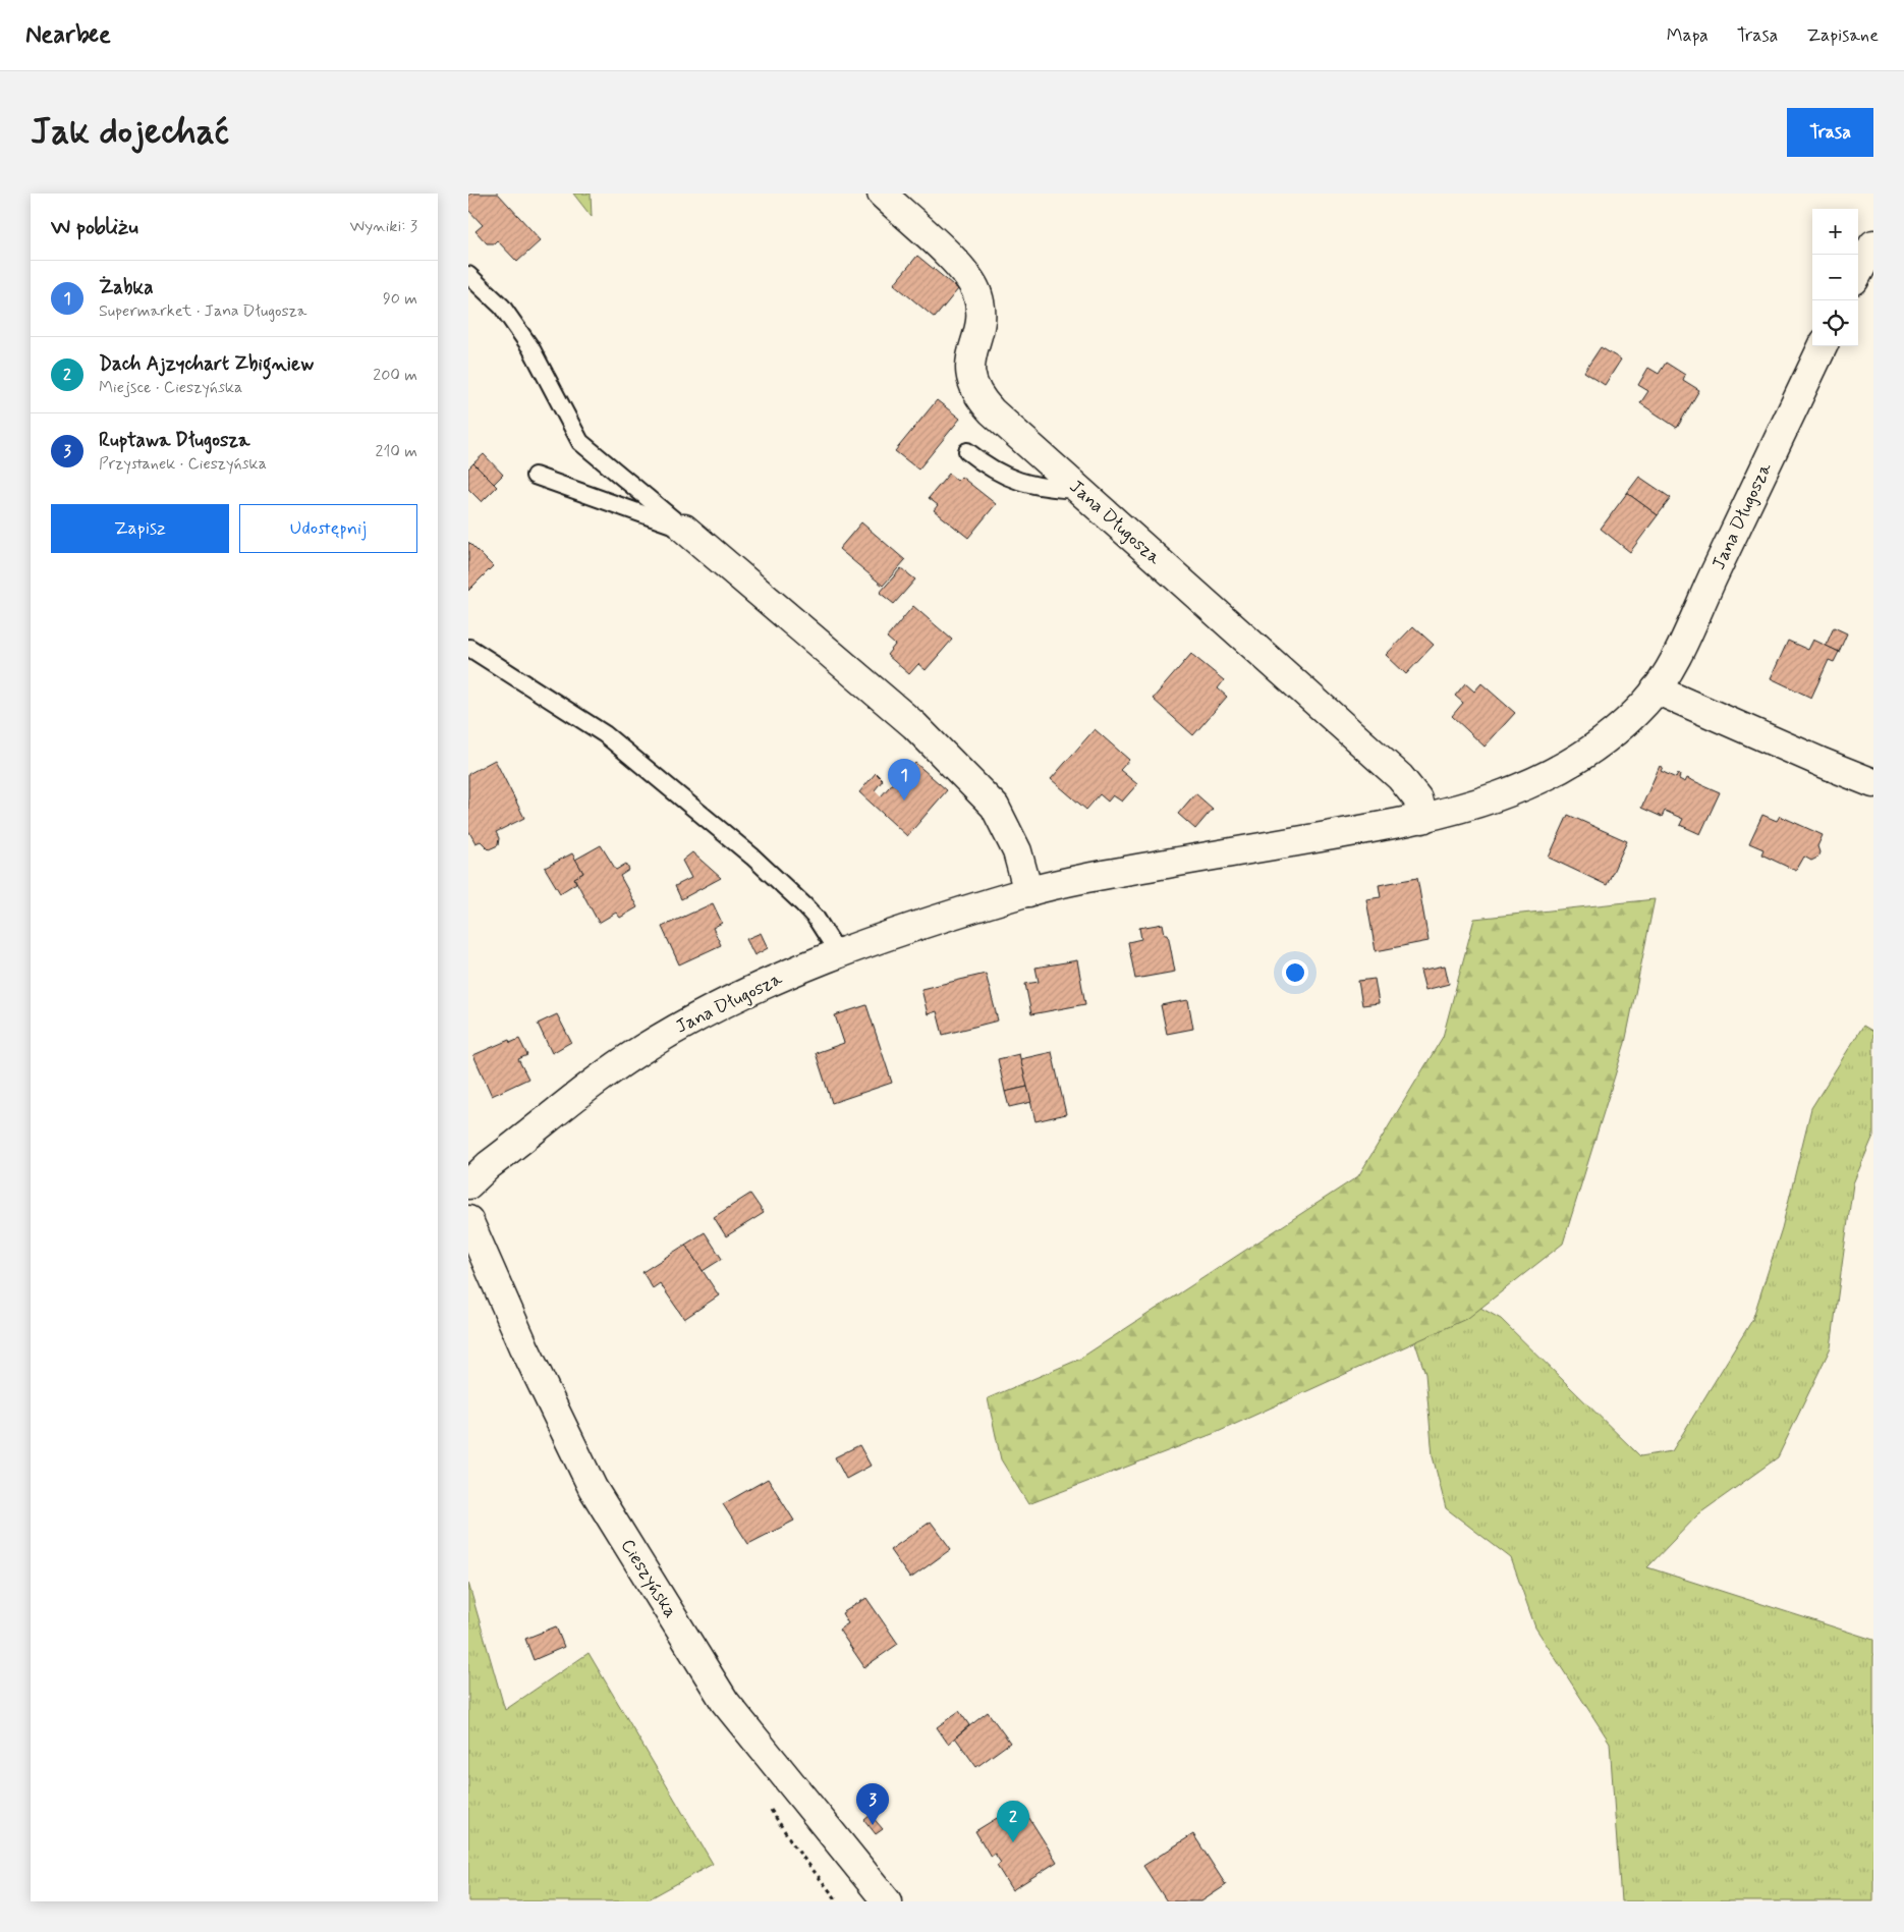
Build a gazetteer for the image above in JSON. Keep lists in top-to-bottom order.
{
  "streets": {
    "street": ["Jana Długosza", "Cieszyńska"]
  },
  "page": {
    "header": "Nearbee",
    "nav": ["Mapa", "Trasa", "Zapisane"],
    "buttons": [
      "Trasa",
      ["Zapisz", "Udostępnij"]
    ],
    "title": "Jak dojechać",
    "heading": ["W pobliżu", "Wyniki: 3"],
    "map_buttons": ["+", "−"],
    "list": [
      {
        "mark": "1",
        "name": "Żabka",
        "note": "Supermarket · Jana Długosza",
        "value": "90 m"
      },
      {
        "mark": "2",
        "name": "Dach Ajzychart Zbigniew",
        "note": "Miejsce · Cieszyńska",
        "value": "200 m"
      },
      {
        "mark": "3",
        "name": "Ruptawa Długosza",
        "note": "Przystanek · Cieszyńska",
        "value": "210 m"
      }
    ],
    "pins": ["1", "3", "2"]
  }
}
